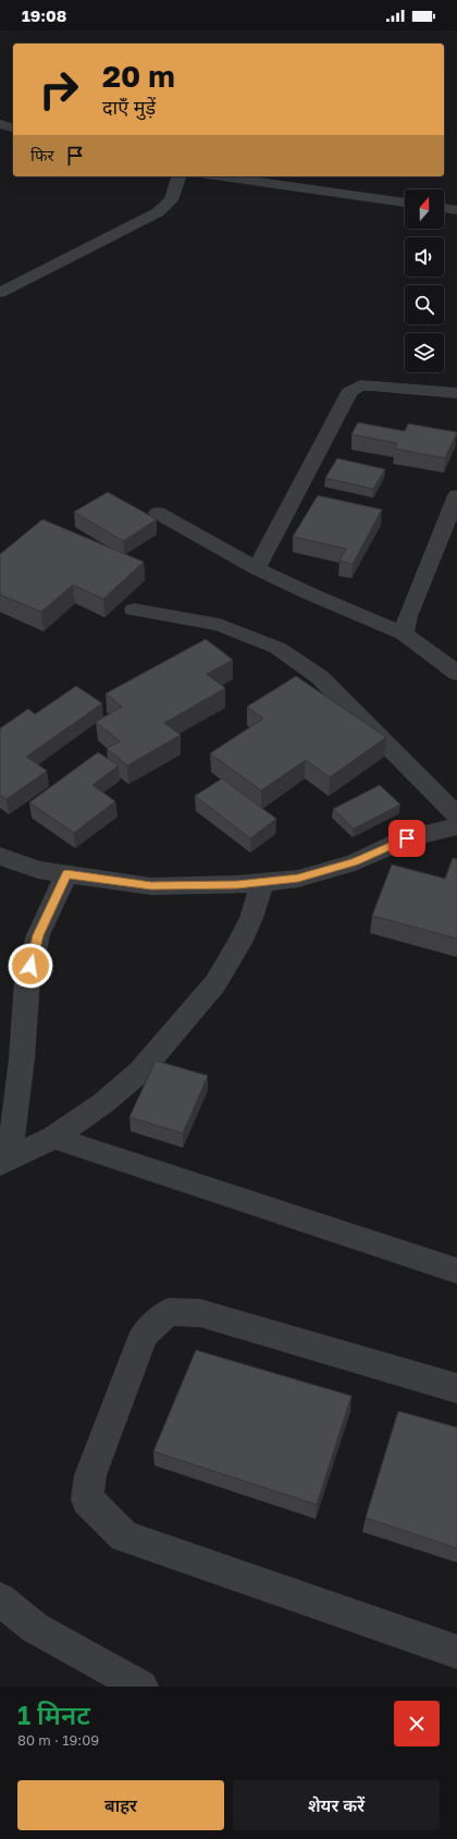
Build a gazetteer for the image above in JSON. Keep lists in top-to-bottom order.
{
  "north": "top",
  "page": {
    "status": "19:08",
    "turn": ["20 m", "दाएँ मुड़ें"],
    "then": "फिर",
    "heading": ["1 मिनट", "80 m · 19:09"],
    "buttons": ["बाहर", "शेयर करें"]
  }
}
